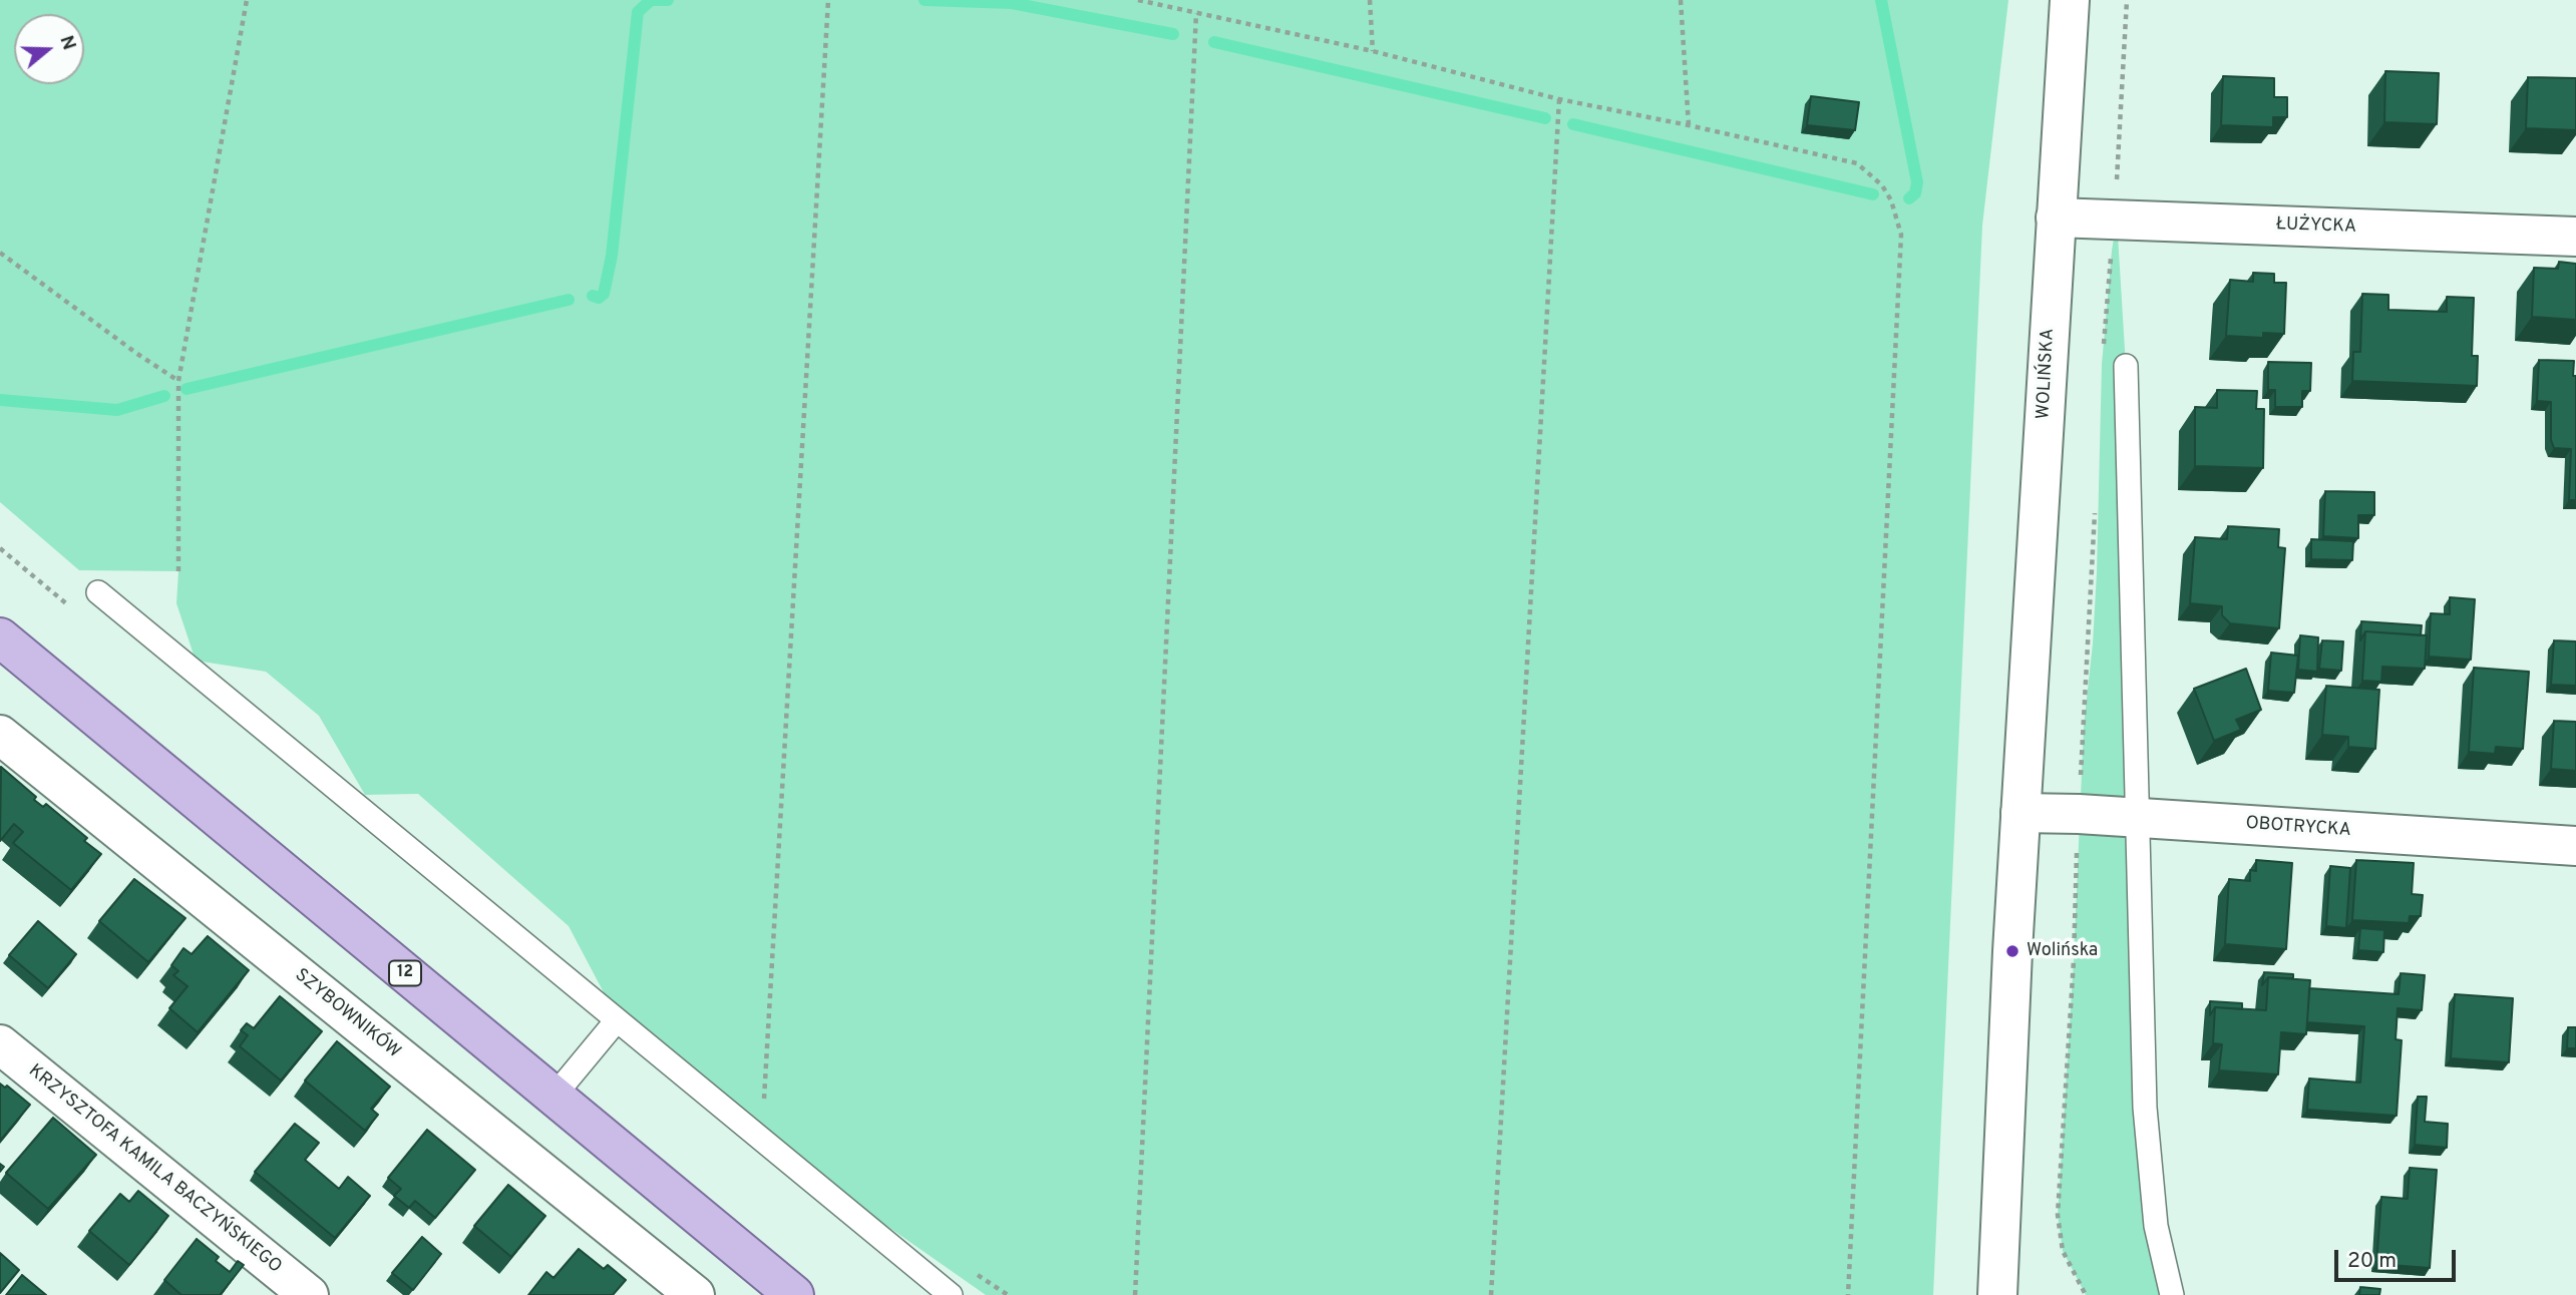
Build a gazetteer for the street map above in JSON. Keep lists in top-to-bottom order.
{
  "streets": {
    "main road": ["12"],
    "street": [
      "ŁUŻYCKA",
      "WOLIŃSKA",
      "OBOTRYCKA",
      "SZYBOWNIKÓW",
      "KRZYSZTOFA KAMILA BACZYŃSKIEGO"
    ]
  },
  "crossings": [
    ["ŁUŻYCKA", "WOLIŃSKA"],
    ["WOLIŃSKA", "OBOTRYCKA"]
  ],
  "places": ["Wolińska"],
  "scale_bar": "20 m",
  "north": "right"
}
